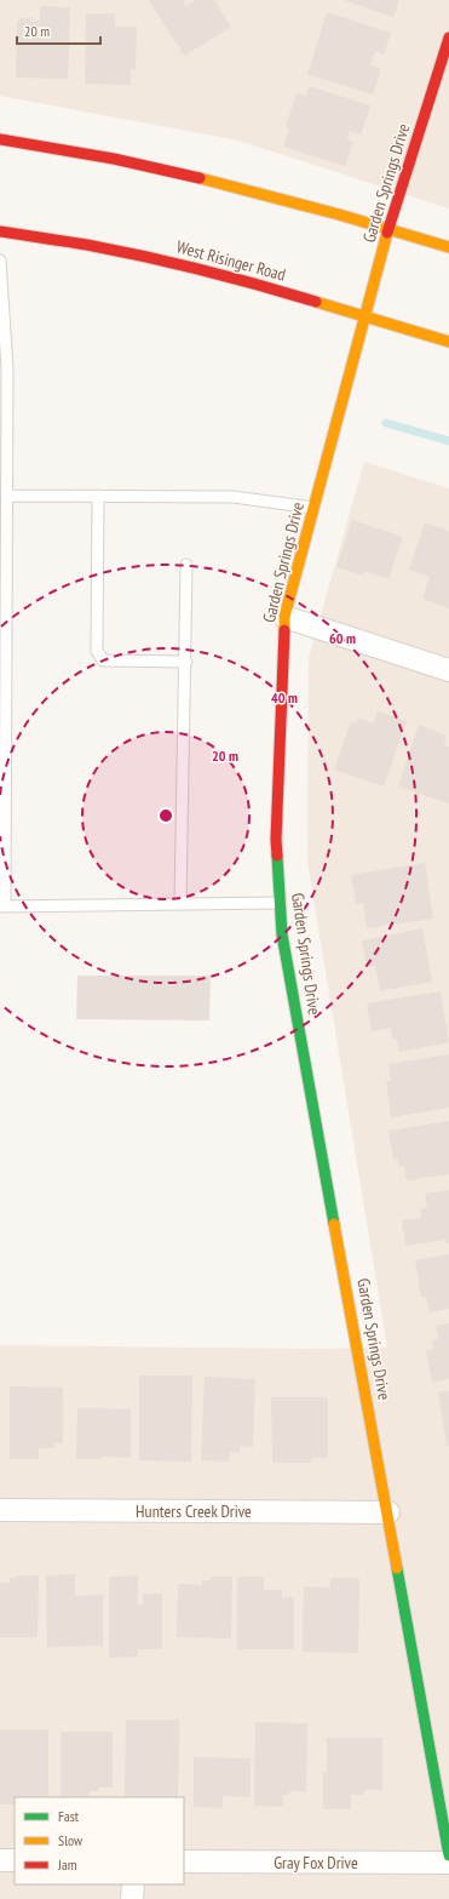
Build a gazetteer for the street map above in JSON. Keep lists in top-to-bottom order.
{
  "streets": {
    "street": [
      "Garden Springs Drive",
      "West Risinger Road",
      "Hunters Creek Drive",
      "Gray Fox Drive"
    ]
  },
  "crossings": [
    ["Garden Springs Drive", "West Risinger Road"],
    ["Garden Springs Drive", "Hunters Creek Drive"]
  ],
  "legend": ["Fast", "Slow", "Jam"],
  "scale_bar": "20 m",
  "rings": ["60 m", "40 m", "20 m"]
}
